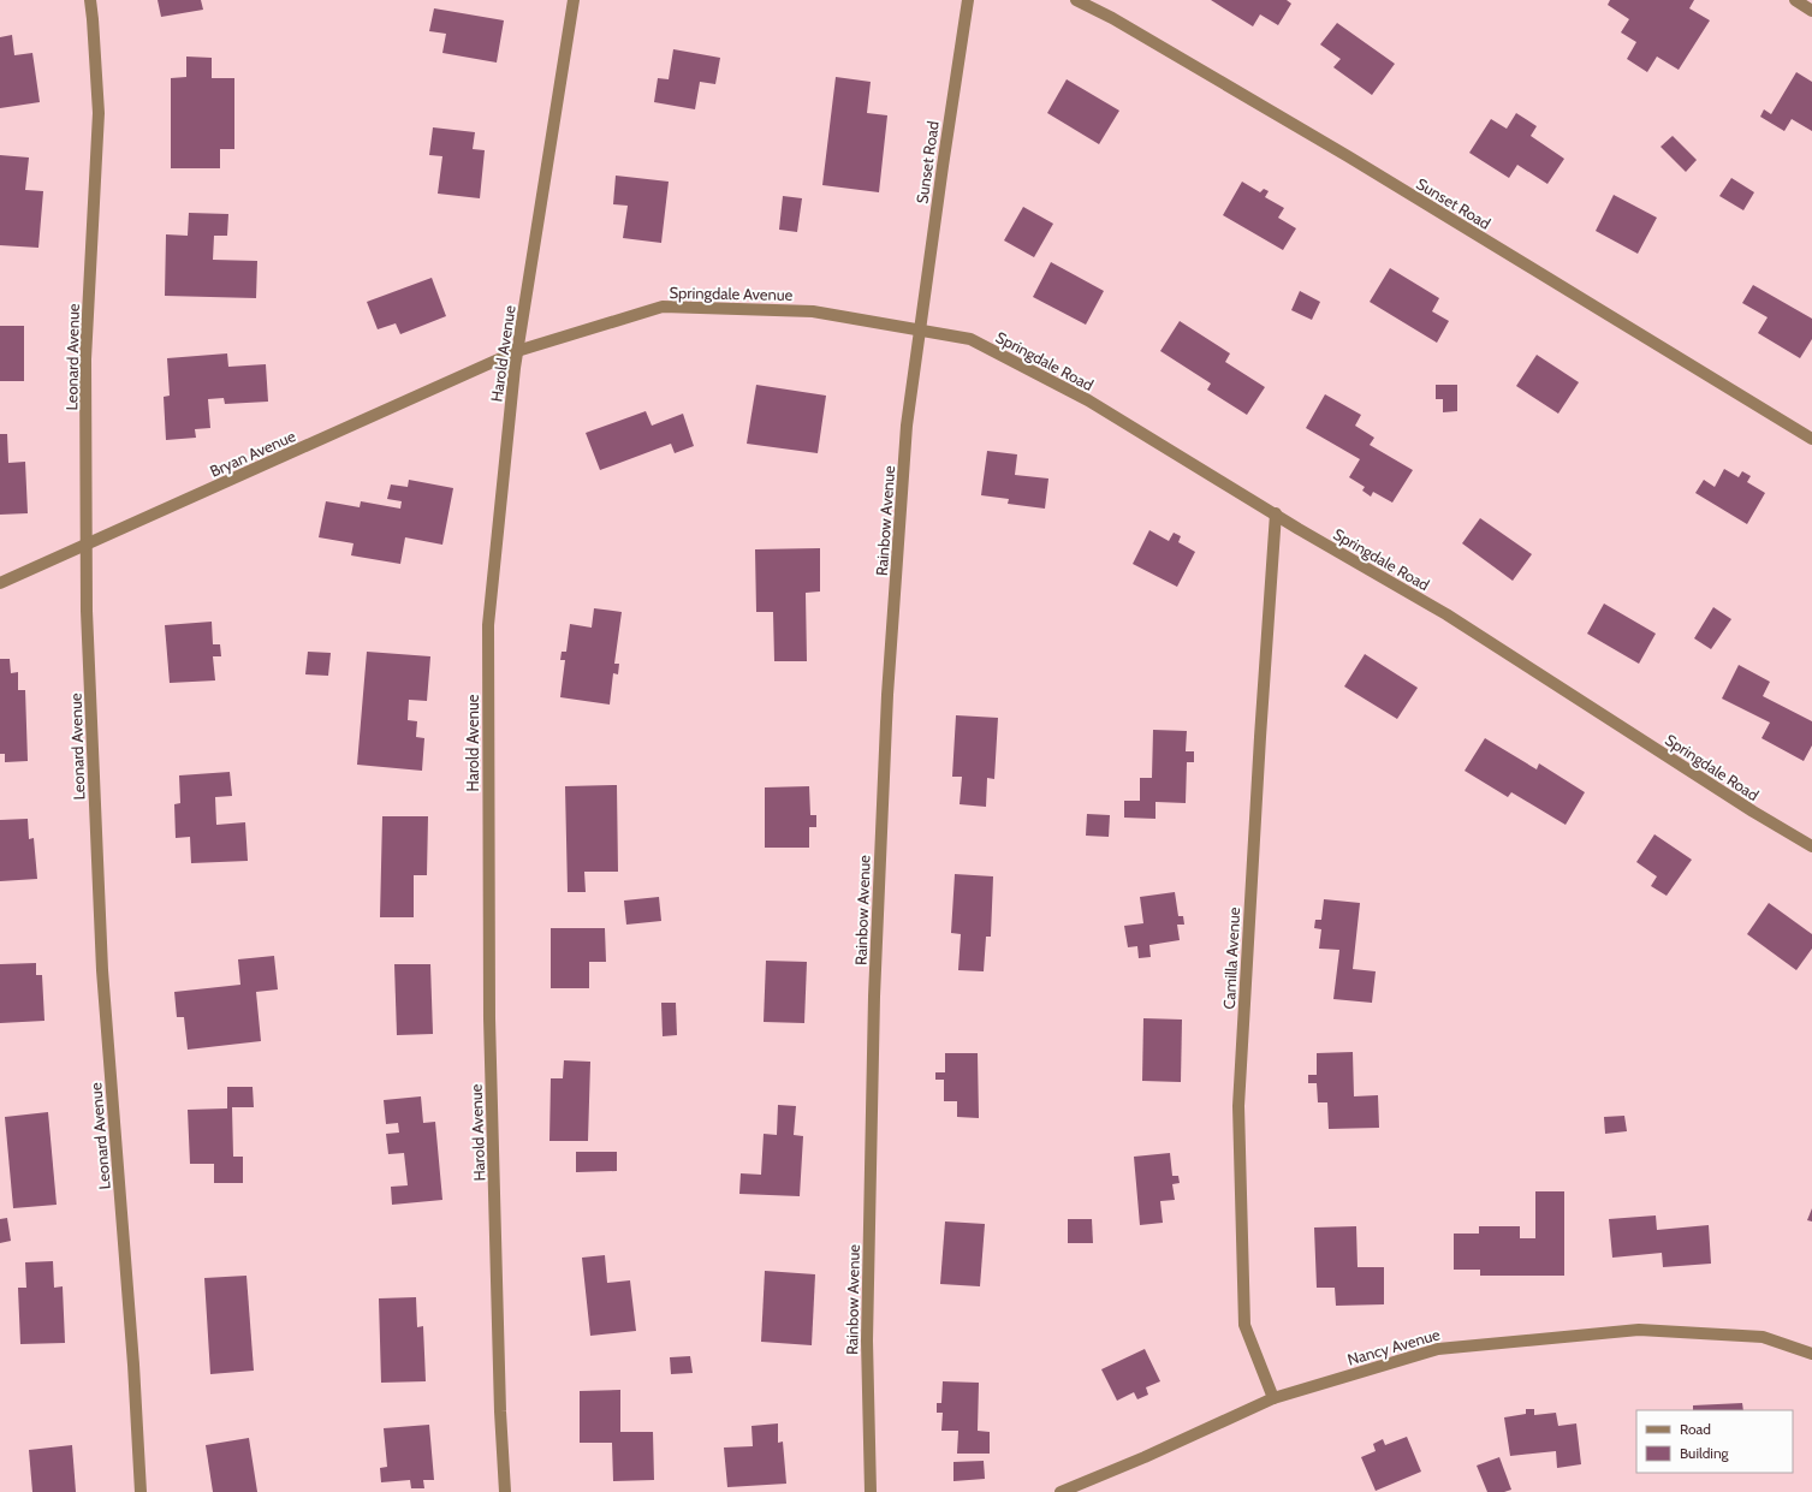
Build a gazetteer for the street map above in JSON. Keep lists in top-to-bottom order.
{
  "streets": {
    "street": [
      "Sunset Road",
      "Springdale Avenue",
      "Harold Avenue",
      "Leonard Avenue",
      "Springdale Road",
      "Bryan Avenue",
      "Rainbow Avenue",
      "Camilla Avenue",
      "Nancy Avenue"
    ]
  },
  "crossings": [
    ["Sunset Road", "Springdale Avenue"],
    ["Sunset Road", "Springdale Road"],
    ["Sunset Road", "Rainbow Avenue"],
    ["Springdale Avenue", "Harold Avenue"],
    ["Springdale Avenue", "Springdale Road"],
    ["Springdale Avenue", "Bryan Avenue"],
    ["Springdale Avenue", "Rainbow Avenue"],
    ["Harold Avenue", "Bryan Avenue"],
    ["Leonard Avenue", "Bryan Avenue"],
    ["Springdale Road", "Rainbow Avenue"],
    ["Springdale Road", "Camilla Avenue"],
    ["Camilla Avenue", "Nancy Avenue"]
  ],
  "legend": ["Road", "Building"]
}
